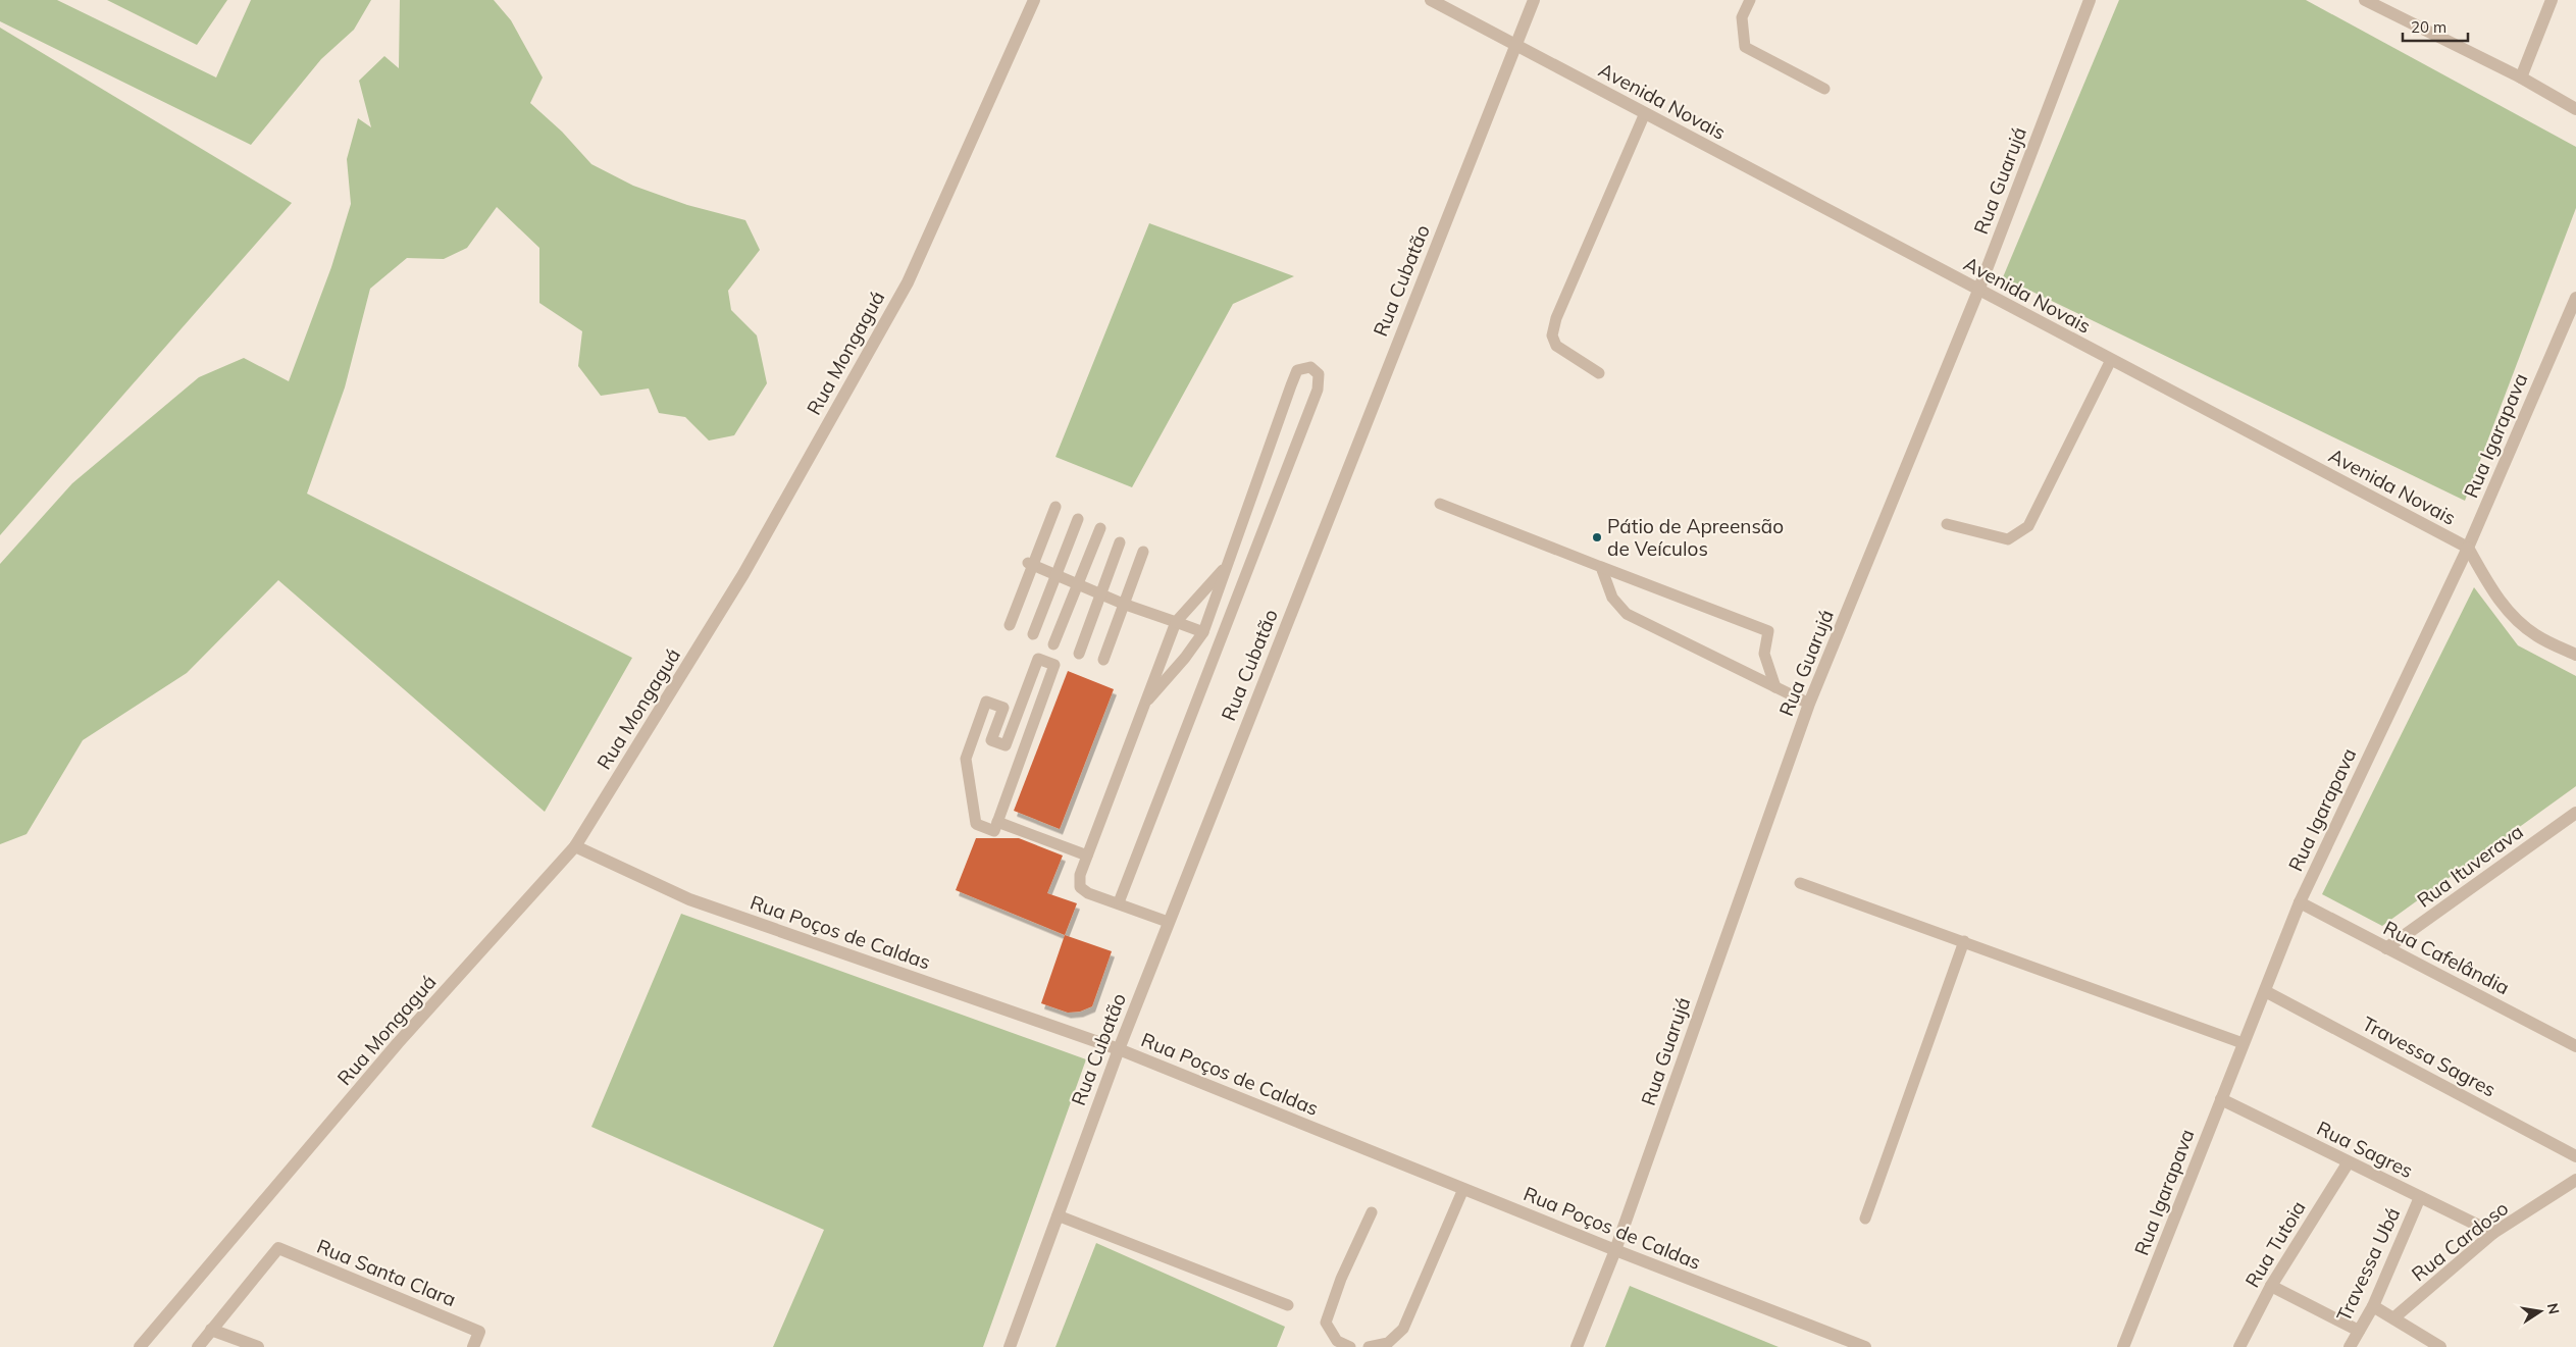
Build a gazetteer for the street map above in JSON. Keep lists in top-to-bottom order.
{
  "streets": {
    "street": [
      "Avenida Novais",
      "Rua Guarujá",
      "Rua Cubatão",
      "Rua Mongaguá",
      "Rua Igarapava",
      "Rua Ituverava",
      "Rua Poços de Caldas",
      "Rua Cafelândia",
      "Travessa Sagres",
      "Rua Sagres",
      "Rua Cardoso",
      "Rua Tutoia",
      "Travessa Ubá",
      "Rua Santa Clara"
    ]
  },
  "crossings": [
    ["Avenida Novais", "Rua Guarujá"],
    ["Avenida Novais", "Rua Cubatão"],
    ["Avenida Novais", "Rua Igarapava"],
    ["Rua Guarujá", "Rua Poços de Caldas"],
    ["Rua Cubatão", "Rua Poços de Caldas"],
    ["Rua Mongaguá", "Rua Poços de Caldas"],
    ["Rua Igarapava", "Rua Cafelândia"],
    ["Rua Igarapava", "Travessa Sagres"],
    ["Rua Igarapava", "Rua Sagres"],
    ["Rua Ituverava", "Rua Cafelândia"],
    ["Rua Sagres", "Rua Cardoso"],
    ["Rua Sagres", "Rua Tutoia"],
    ["Rua Sagres", "Travessa Ubá"]
  ],
  "places": ["Pátio de Apreensão de Veículos"],
  "scale_bar": "20 m",
  "north": "right"
}
